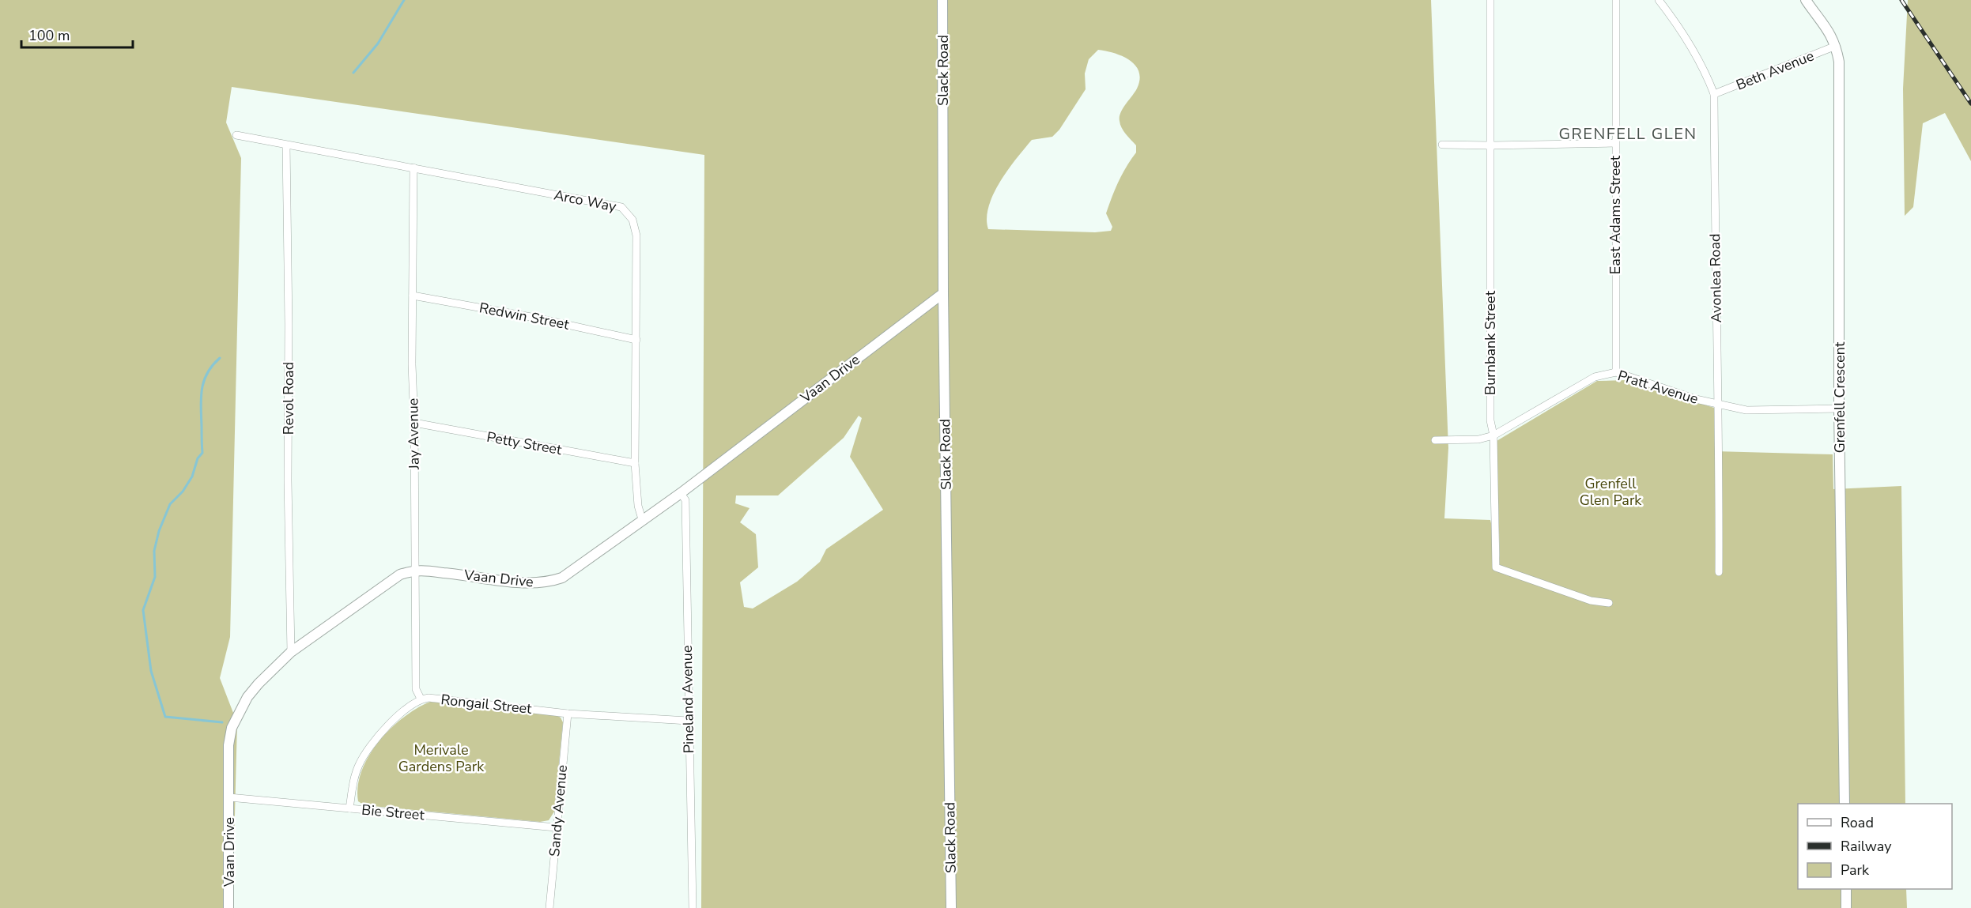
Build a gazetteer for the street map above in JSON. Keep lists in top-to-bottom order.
{
  "streets": {
    "street": [
      "Slack Road",
      "Beth Avenue",
      "Arco Way",
      "East Adams Street",
      "Avonlea Road",
      "Redwin Street",
      "Burnbank Street",
      "Vaan Drive",
      "Pratt Avenue",
      "Grenfell Crescent",
      "Revol Road",
      "Jay Avenue",
      "Petty Street",
      "Pineland Avenue",
      "Rongail Street",
      "Sandy Avenue",
      "Bie Street"
    ]
  },
  "crossings": [
    ["Slack Road", "Vaan Drive"],
    ["Beth Avenue", "Avonlea Road"],
    ["Beth Avenue", "Grenfell Crescent"],
    ["Arco Way", "Redwin Street"],
    ["Arco Way", "Vaan Drive"],
    ["Arco Way", "Revol Road"],
    ["Arco Way", "Jay Avenue"],
    ["Arco Way", "Petty Street"],
    ["East Adams Street", "Pratt Avenue"],
    ["Avonlea Road", "Pratt Avenue"],
    ["Redwin Street", "Jay Avenue"],
    ["Burnbank Street", "Pratt Avenue"],
    ["Vaan Drive", "Revol Road"],
    ["Vaan Drive", "Jay Avenue"],
    ["Vaan Drive", "Pineland Avenue"],
    ["Vaan Drive", "Bie Street"],
    ["Pratt Avenue", "Grenfell Crescent"],
    ["Jay Avenue", "Petty Street"],
    ["Jay Avenue", "Rongail Street"],
    ["Pineland Avenue", "Rongail Street"],
    ["Rongail Street", "Sandy Avenue"],
    ["Rongail Street", "Bie Street"],
    ["Sandy Avenue", "Bie Street"]
  ],
  "districts": ["GRENFELL GLEN"],
  "parks": ["Grenfell Glen Park", "Merivale Gardens Park"],
  "legend": ["Road", "Railway", "Park"],
  "scale_bar": "100 m"
}
